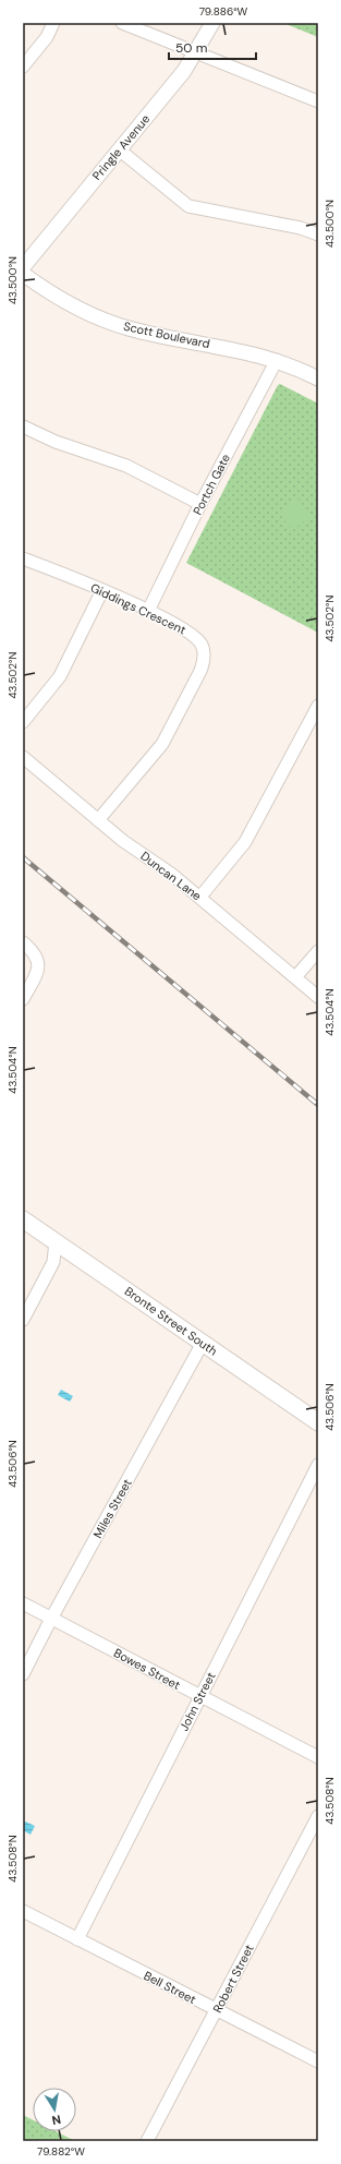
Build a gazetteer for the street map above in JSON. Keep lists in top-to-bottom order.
{
  "streets": {
    "main road": ["Bronte Street South"],
    "street": [
      "Pringle Avenue",
      "Scott Boulevard",
      "Portch Gate",
      "Giddings Crescent",
      "Duncan Lane",
      "Miles Street",
      "Bowes Street",
      "John Street",
      "Robert Street",
      "Bell Street"
    ]
  },
  "crossings": [
    ["Scott Boulevard", "Portch Gate"],
    ["Portch Gate", "Giddings Crescent"],
    ["Giddings Crescent", "Duncan Lane"],
    ["Bronte Street South", "Miles Street"],
    ["Miles Street", "Bowes Street"],
    ["Bowes Street", "John Street"],
    ["John Street", "Bell Street"],
    ["Robert Street", "Bell Street"]
  ],
  "scale_bar": "50 m",
  "north": "bottom",
  "coordinates": [
    "79.886°W",
    "43.500°N",
    "43.502°N",
    "43.504°N",
    "43.506°N",
    "43.508°N",
    "79.882°W"
  ]
}
